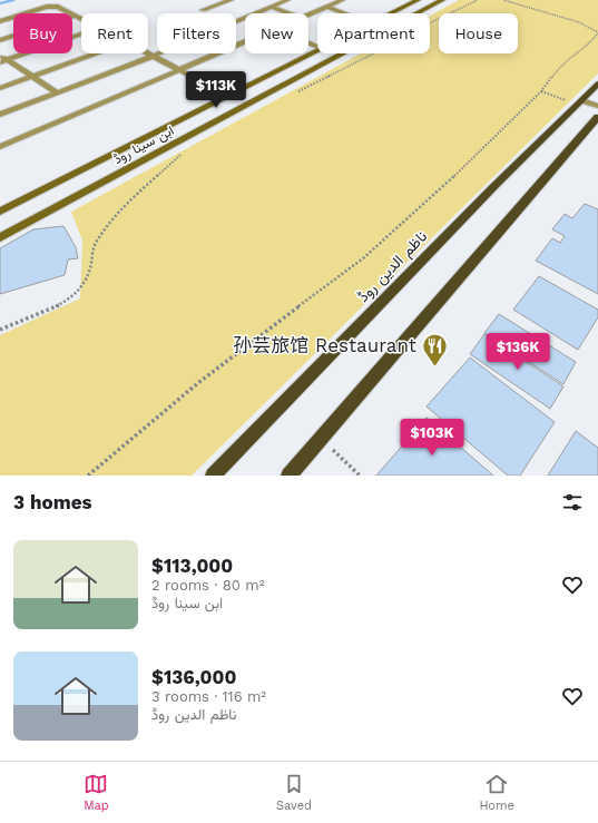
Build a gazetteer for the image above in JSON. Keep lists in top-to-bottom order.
{
  "streets": {
    "main road": ["ابن سینا روڈ", "ناظم الدین روڈ"]
  },
  "places": {
    "restaurant": ["孙芸旅馆 Restaurant"]
  },
  "page": {
    "chip": [
      "Buy",
      "Rent",
      "Filters",
      "New",
      "Apartment",
      "House"
    ],
    "price": ["$113K", "$136K", "$103K"],
    "heading": "3 homes",
    "list": [
      {
        "name": "$113,000",
        "note": "2 rooms · 80 m² · ابن سینا روڈ"
      },
      {
        "name": "$136,000",
        "note": "3 rooms · 116 m² · ناظم الدین روڈ"
      }
    ],
    "tabs": ["Map", "Saved", "Home"]
  }
}
